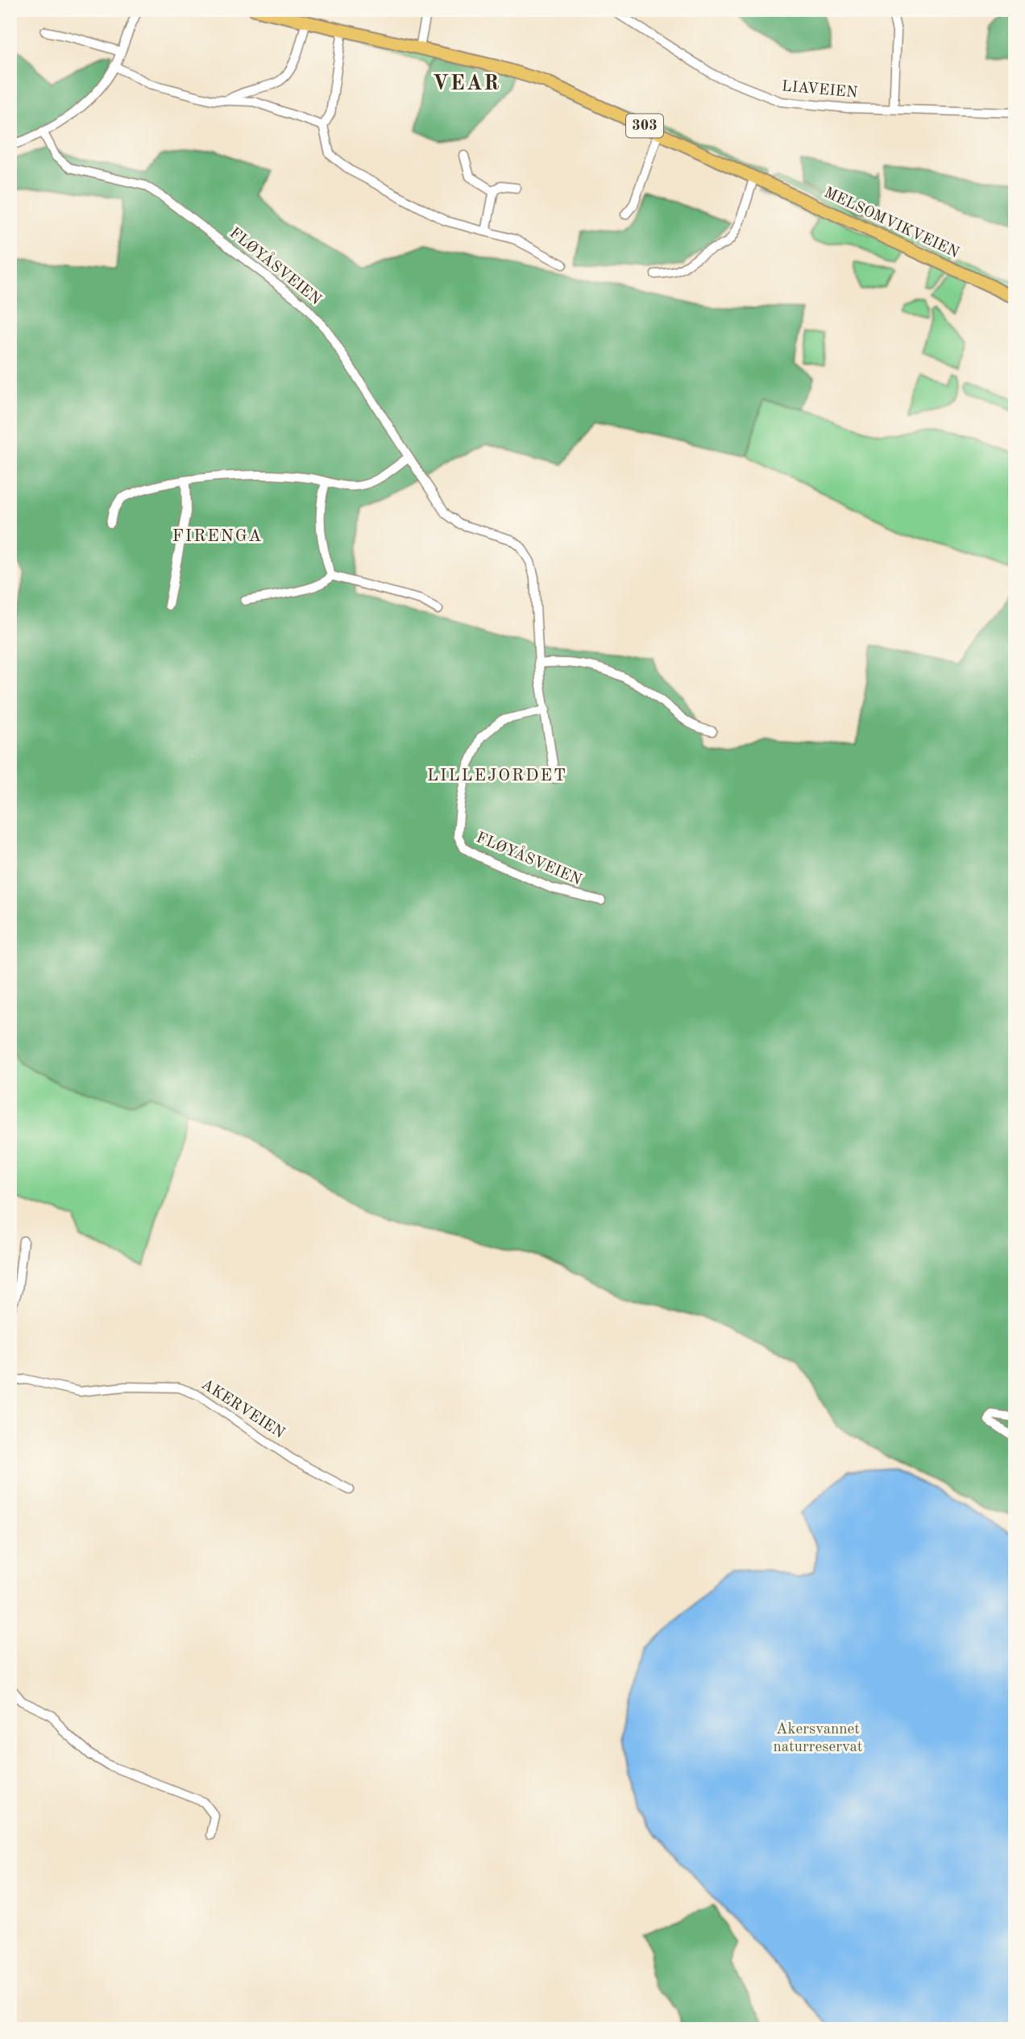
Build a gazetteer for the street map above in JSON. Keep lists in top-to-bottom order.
{
  "streets": {
    "main road": ["303", "MELSOMVIKVEIEN"],
    "street": ["LIAVEIEN", "FLØYÅSVEIEN", "AKERVEIEN"]
  },
  "districts": ["VEAR", "FIRENGA", "LILLEJORDET"],
  "parks": ["Akersvannet naturreservat"]
}
